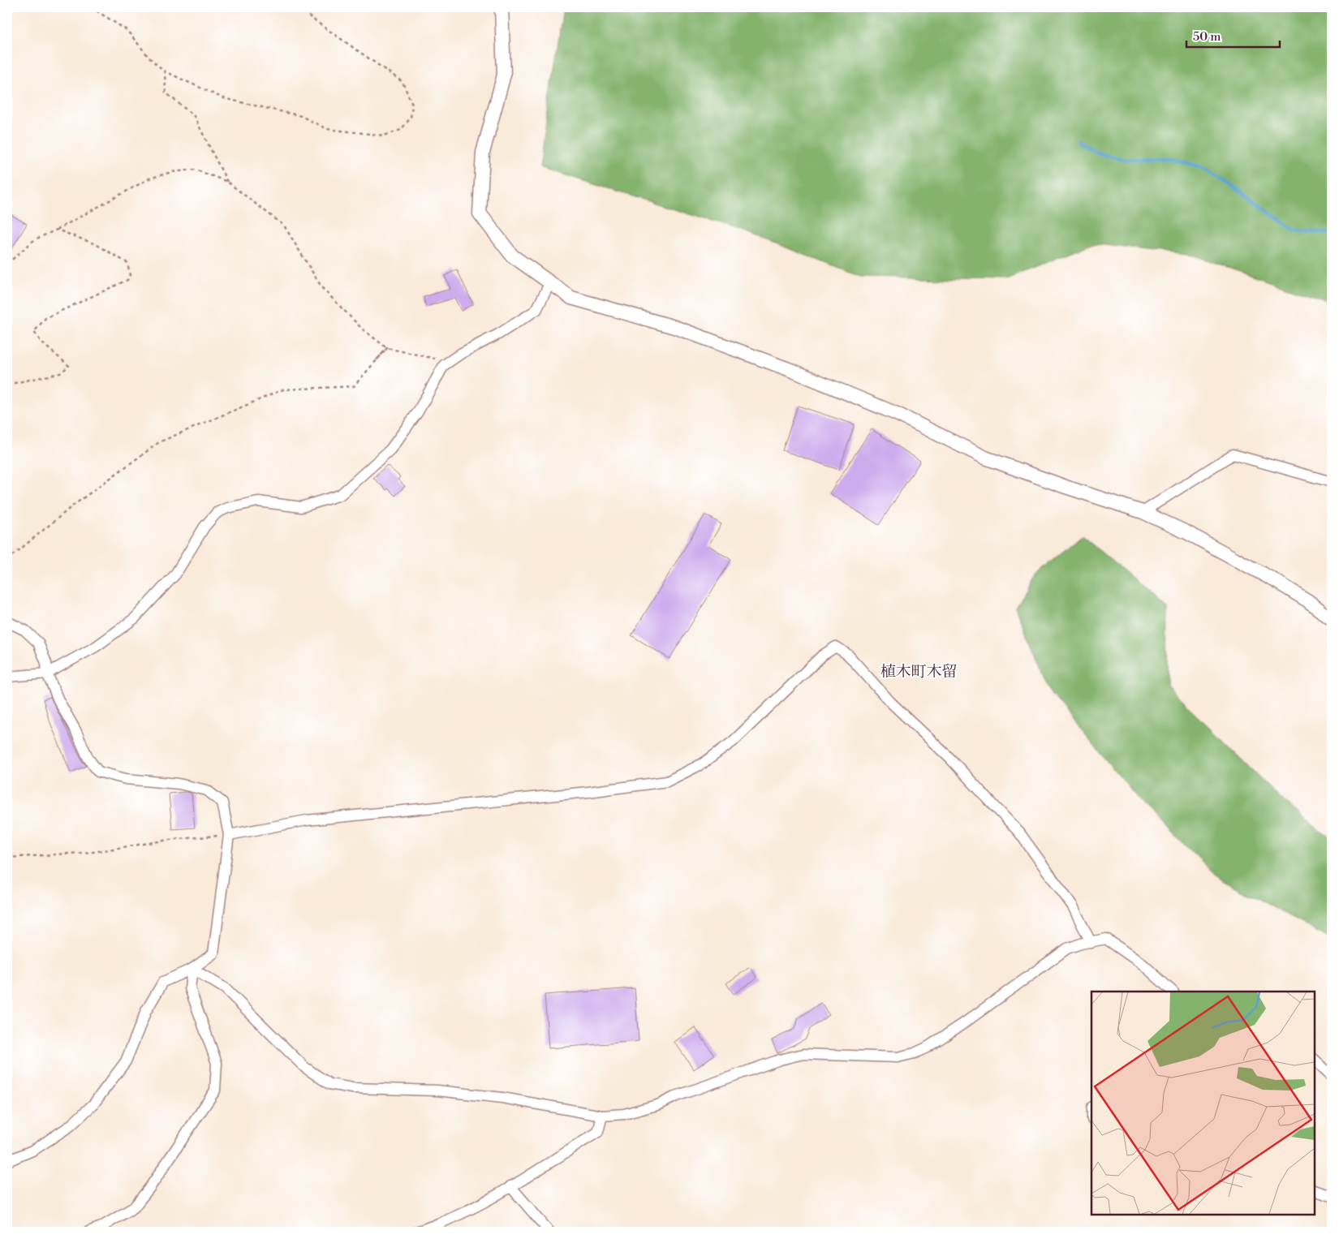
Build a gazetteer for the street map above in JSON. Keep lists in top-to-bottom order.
{
  "districts": ["植木町木留"],
  "scale_bar": "50 m"
}
